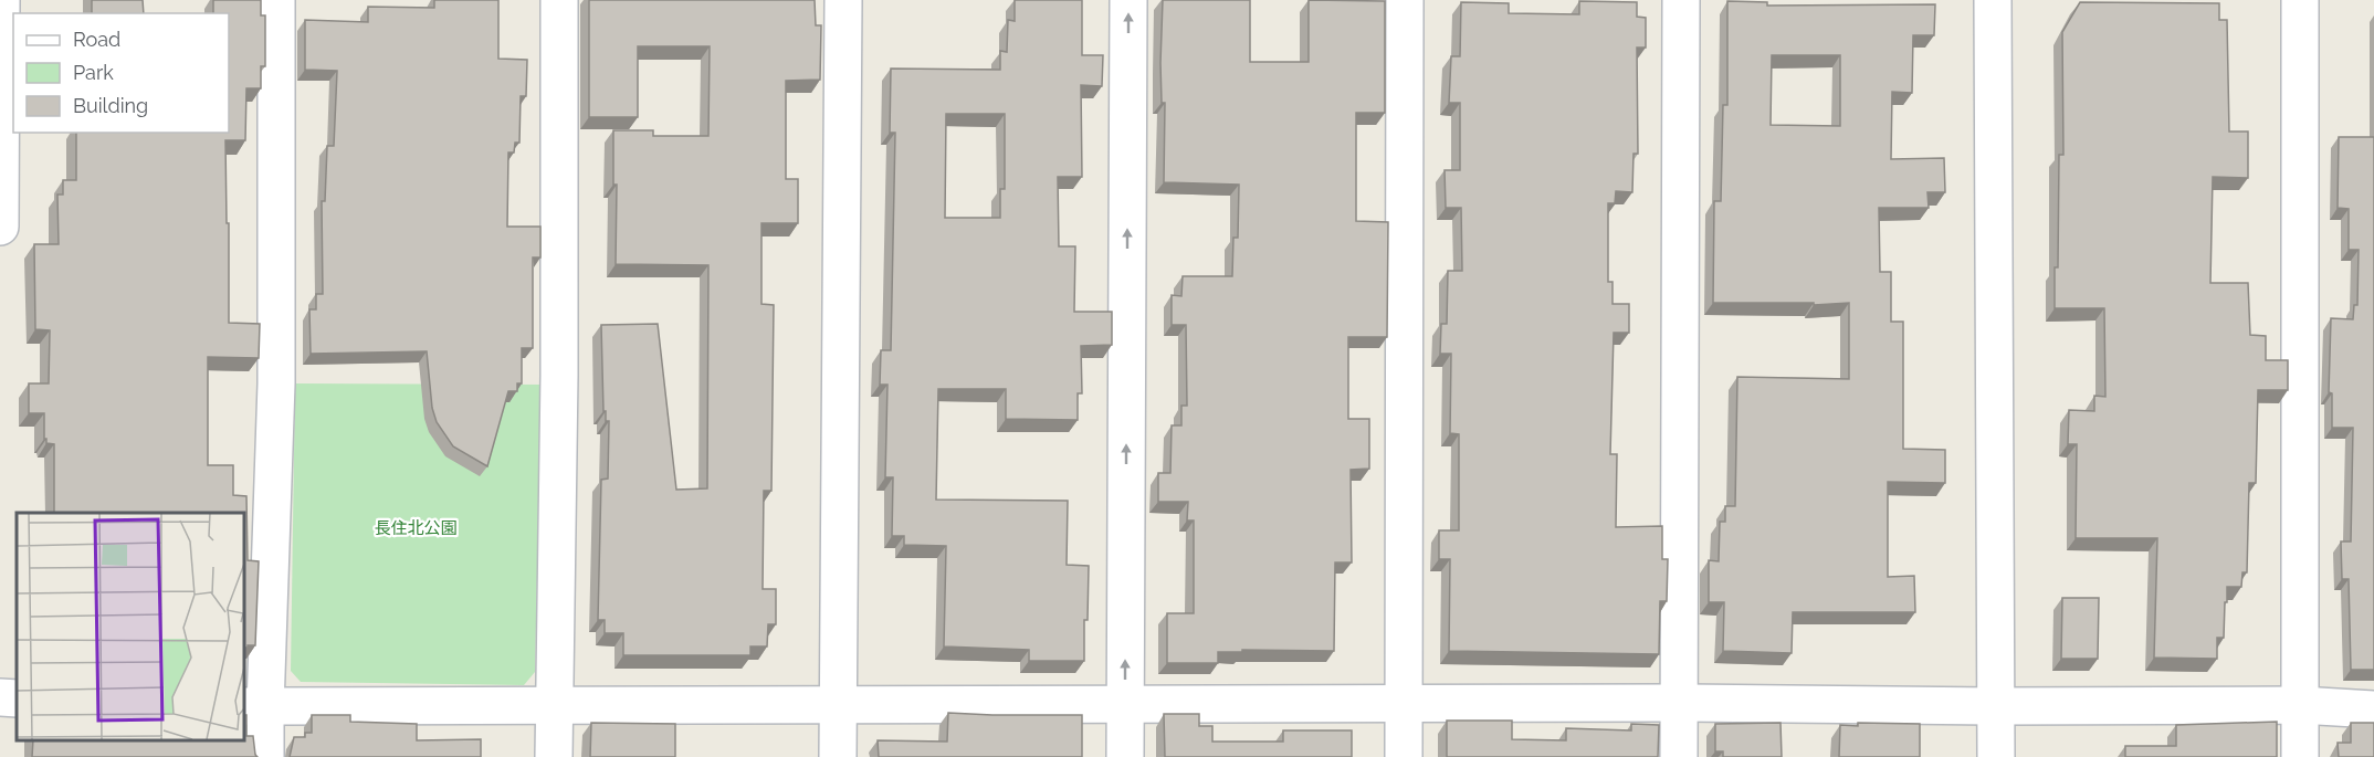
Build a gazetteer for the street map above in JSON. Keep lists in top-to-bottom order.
{
  "parks": ["長住北公園"],
  "legend": ["Road", "Park", "Building"]
}
